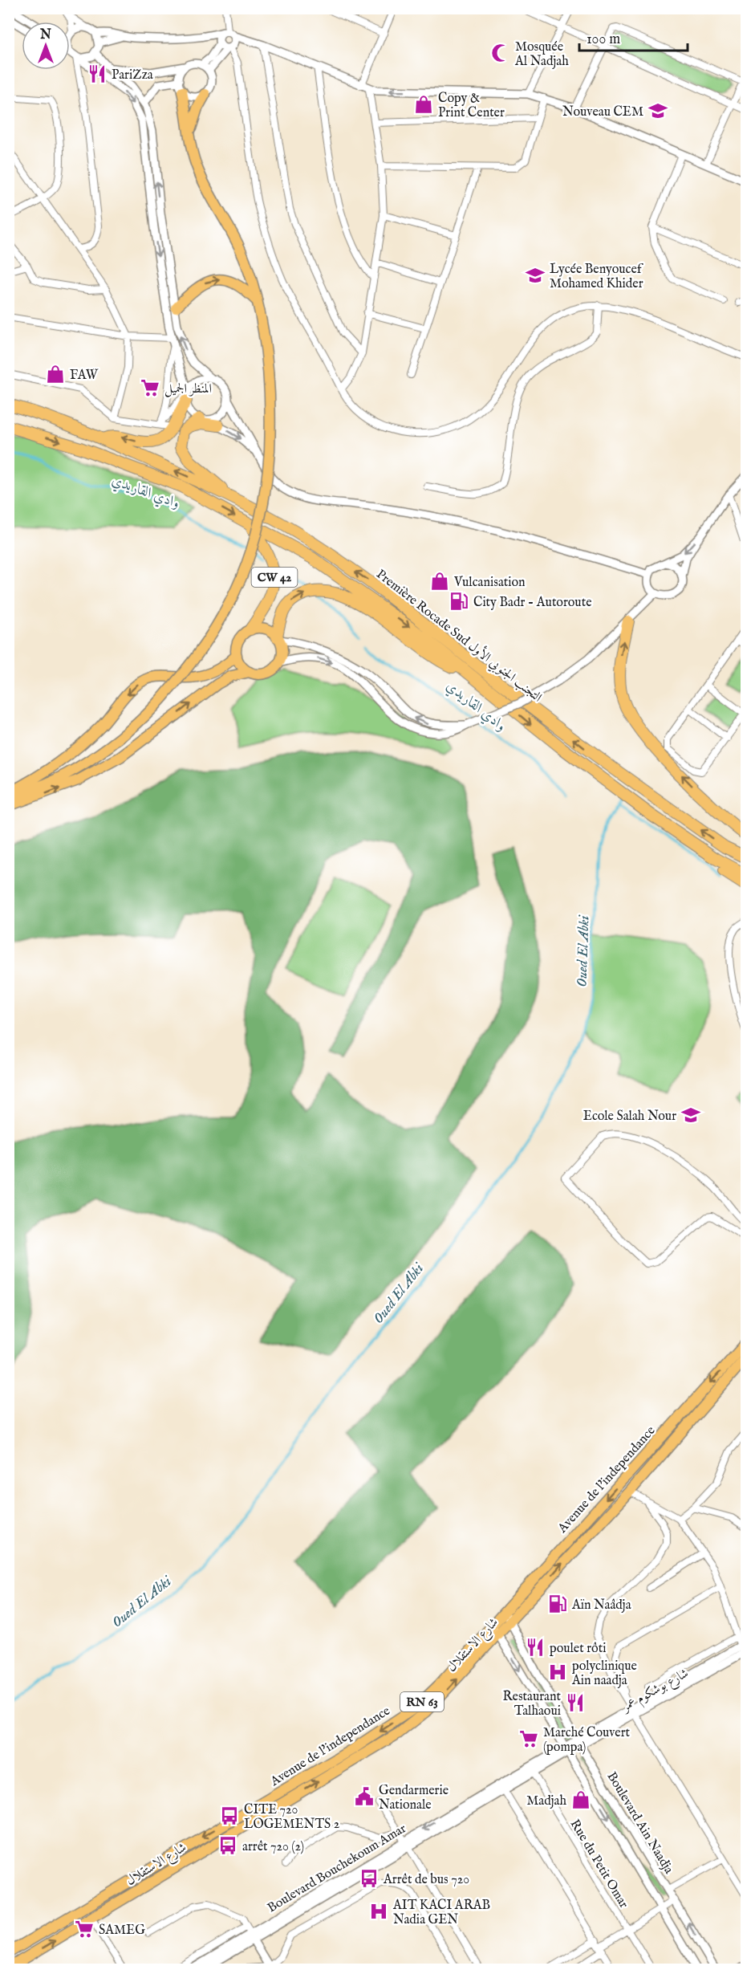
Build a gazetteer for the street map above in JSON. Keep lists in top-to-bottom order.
{
  "streets": {
    "highway": ["CW 42", "Première Rocade Sud التجنب الجنوبي الأول"],
    "main road": ["Avenue de l'independance", "شارع الاستقلال", "RN 63"],
    "street": ["شارع بوشكوم عمر", "Boulevard Ain Naadja", "Rue du Petit Omar"]
  },
  "crossings": [
    ["CW 42", "Première Rocade Sud التجنب الجنوبي الأول"],
    ["Avenue de l'independance", "Boulevard Ain Naadja"],
    ["شارع الاستقلال", "Boulevard Ain Naadja"],
    ["شارع بوشكوم عمر", "Boulevard Ain Naadja"],
    ["شارع بوشكوم عمر", "Rue du Petit Omar"]
  ],
  "one_way": ["Avenue de l'independance", "شارع الاستقلال"],
  "water": ["وادي القاريدي", "Oued El Abki"],
  "places": {
    "mosque": ["Mosquée Al Nadjah"],
    "restaurant": ["PariZza", "poulet rôti", "Restaurant Talhaoui"],
    "shop": [
      "Copy & Print Center",
      "FAW",
      "Vulcanisation",
      "Madjah"
    ],
    "school or university": ["Nouveau CEM", "Lycée Benyoucef Mohamed Khider", "Ecole Salah Nour"],
    "supermarket": ["المنظر الجميل", "Marché Couvert (pompa)", "SAMEG"],
    "fuel station": ["City Badr - Autoroute", "Aïn Naâdja"],
    "hospital": ["polyclinique Ain naadja", "AIT KACI ARAB Nadia GEN"],
    "public building": ["Gendarmerie Nationale"],
    "bus stop": ["CITE 720 LOGEMENTS 2", "arrêt 720 (2)", "Arrêt de bus 720"]
  },
  "scale_bar": "100 m",
  "north": "top"
}
